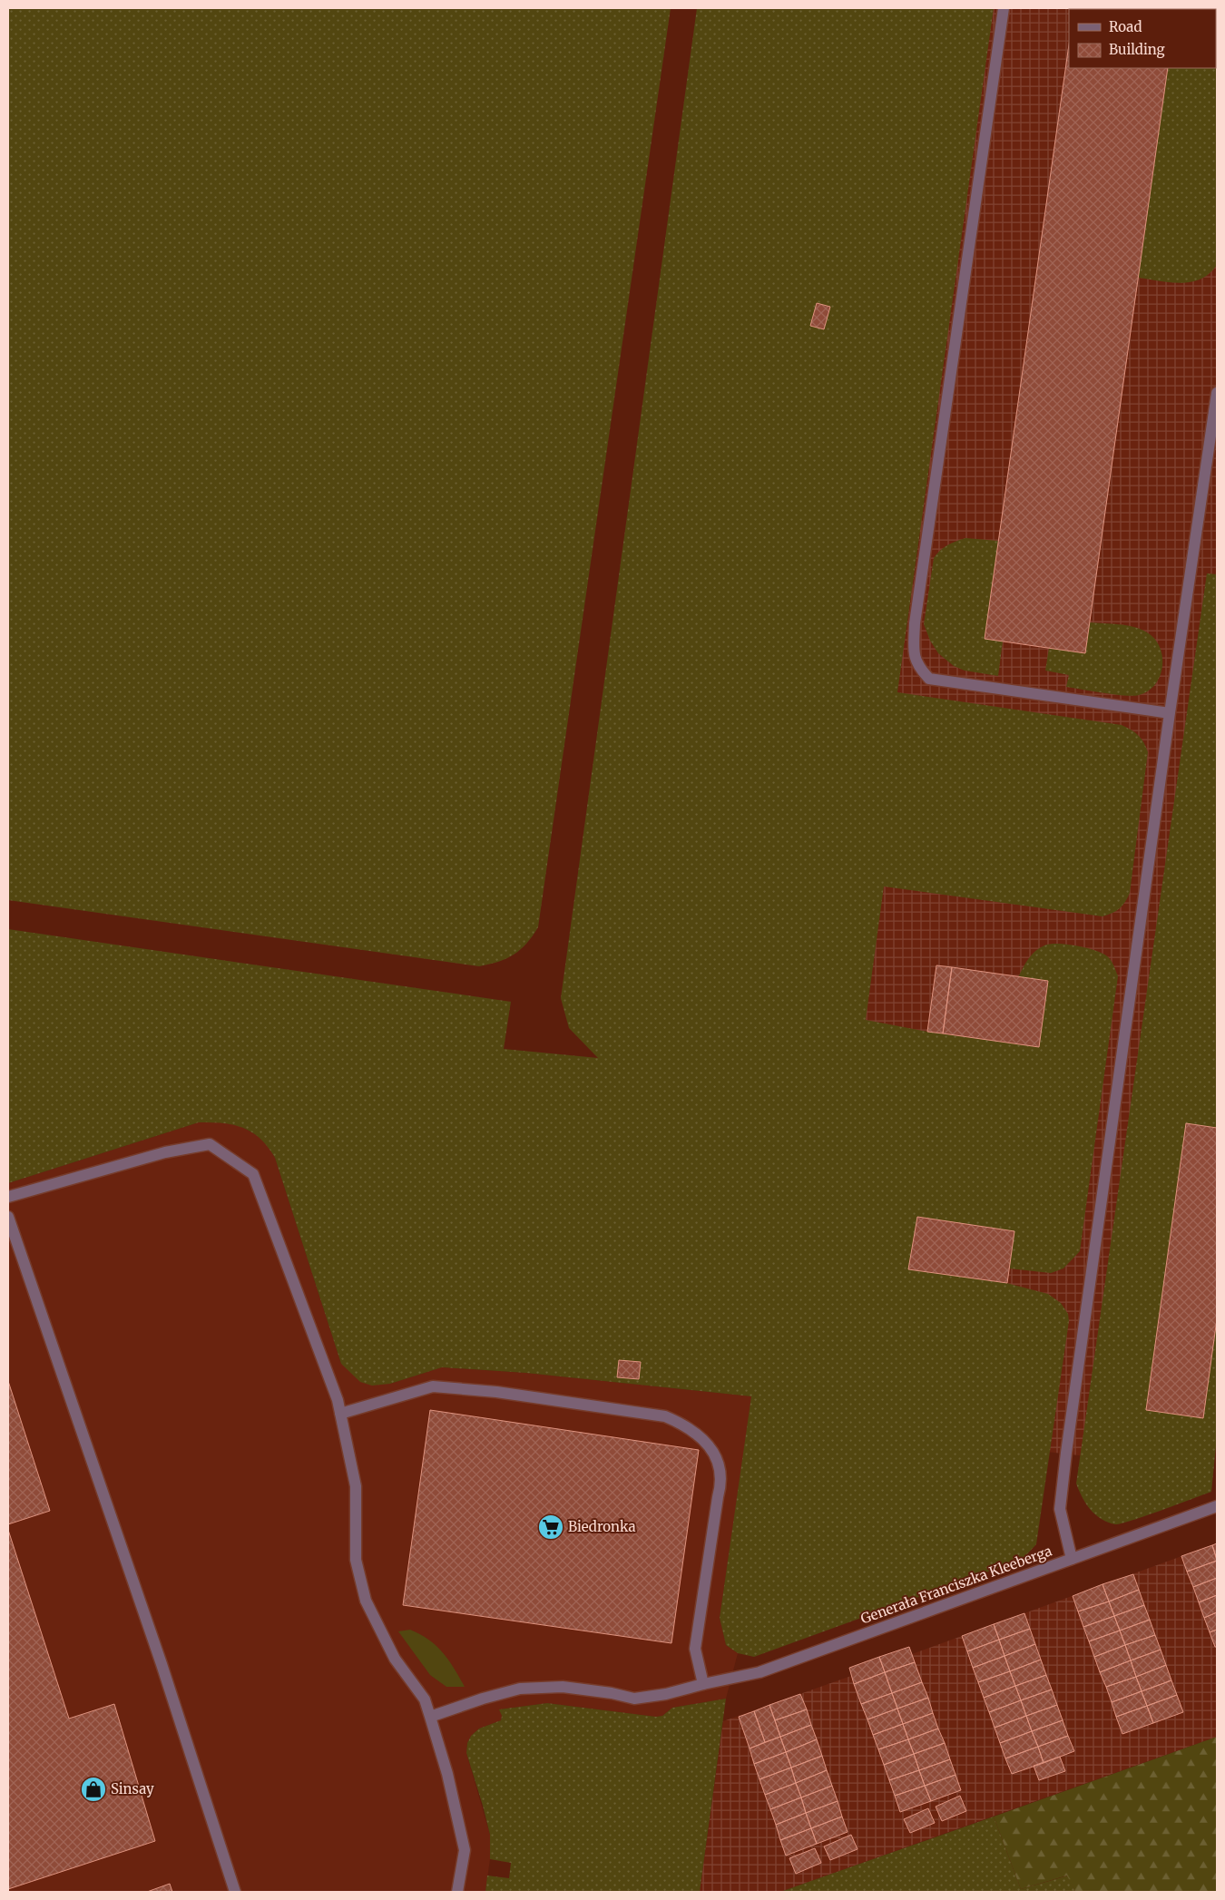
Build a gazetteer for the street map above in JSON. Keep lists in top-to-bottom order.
{
  "streets": {
    "street": ["Generała Franciszka Kleeberga"]
  },
  "places": {
    "supermarket": ["Biedronka"],
    "shop": ["Sinsay"]
  },
  "legend": ["Road", "Building"]
}
